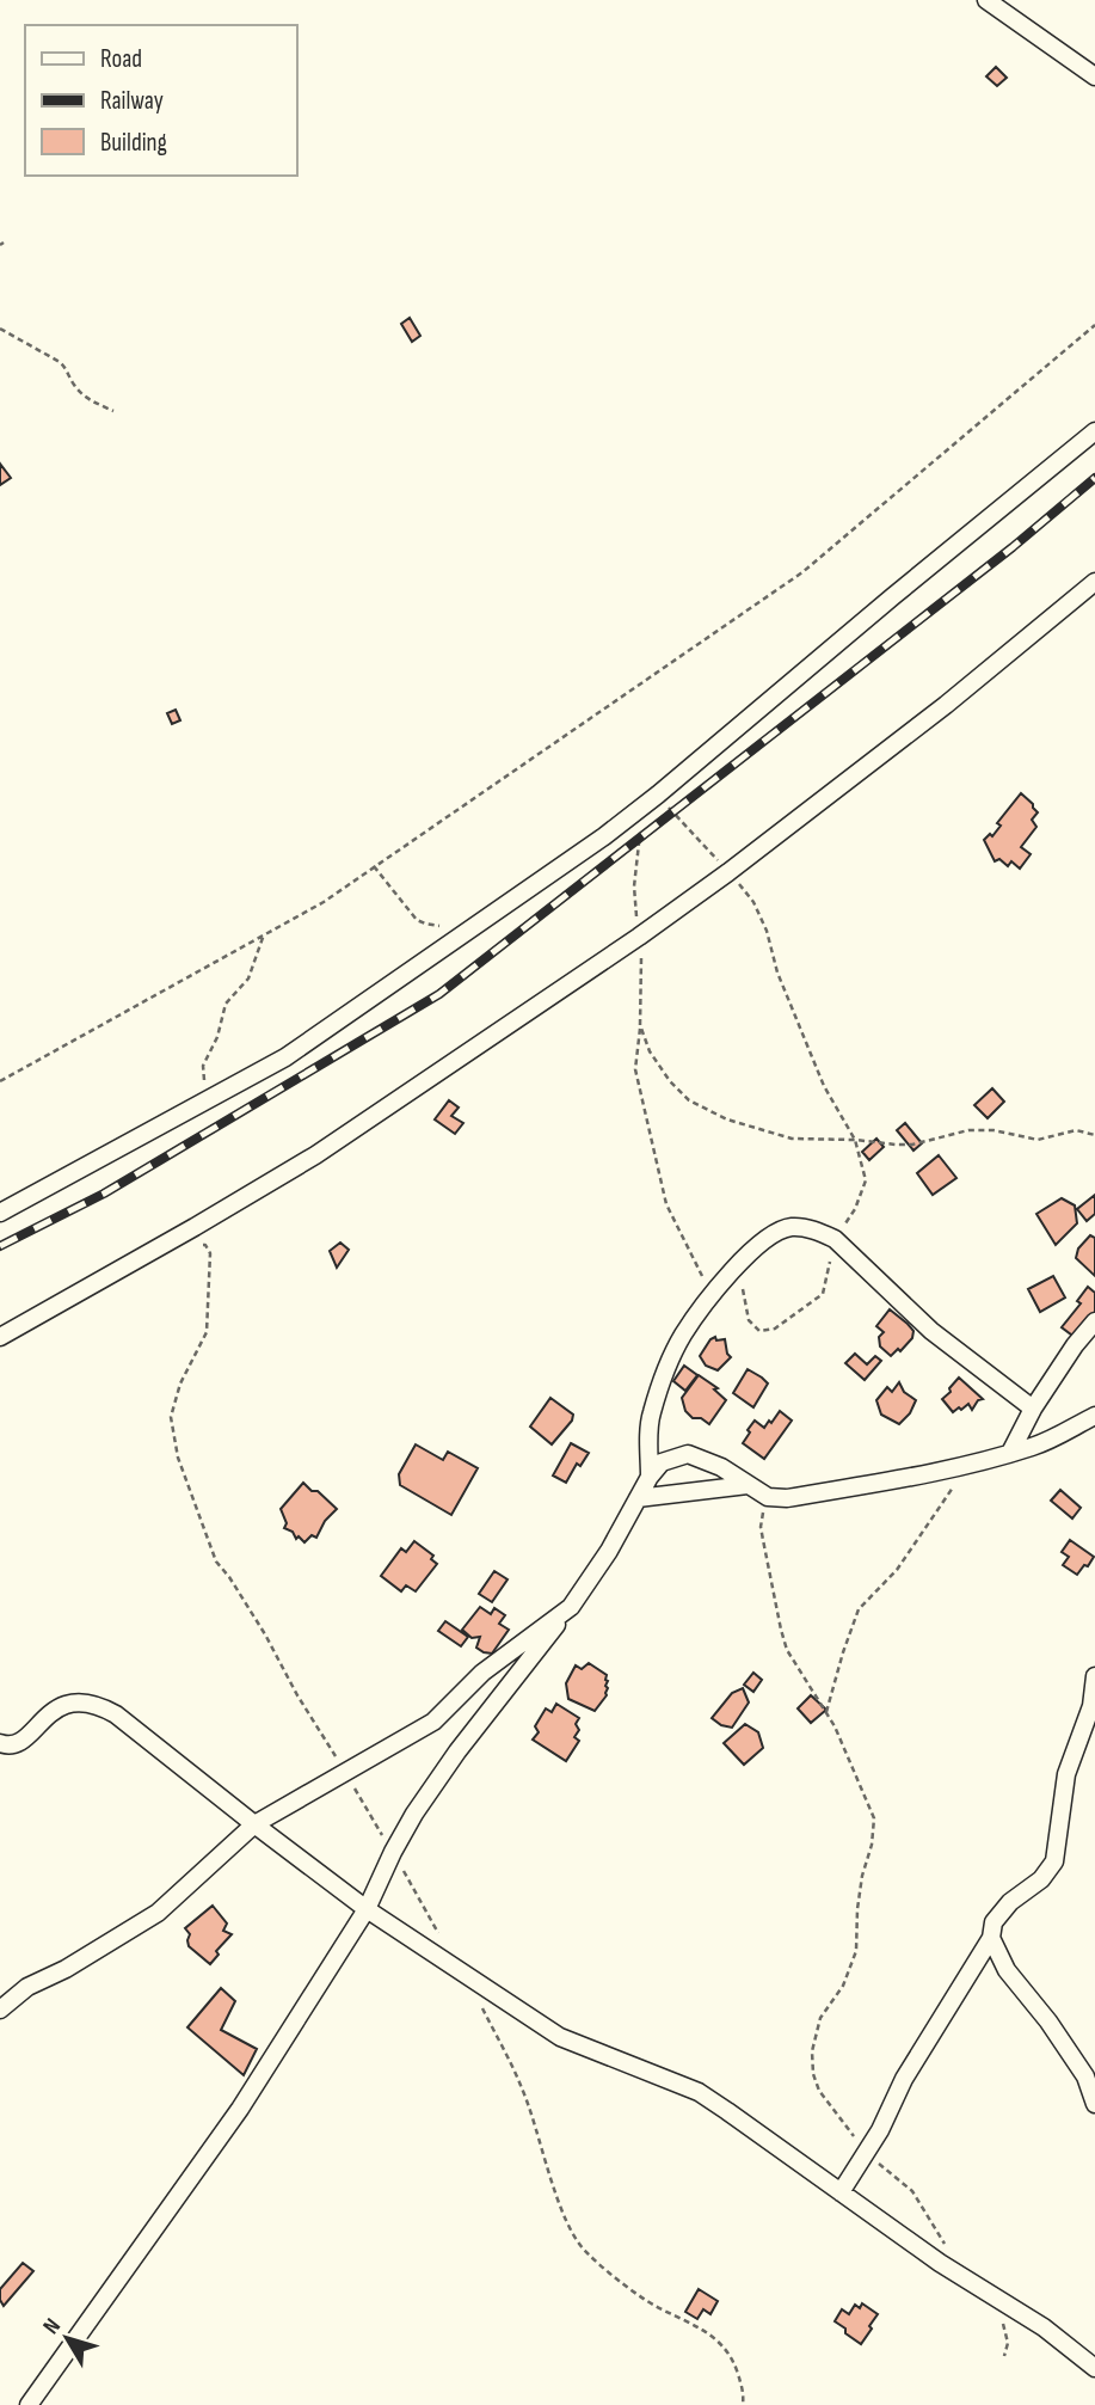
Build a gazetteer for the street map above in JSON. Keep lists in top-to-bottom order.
{
  "legend": ["Road", "Railway", "Building"],
  "north": "top left"
}
